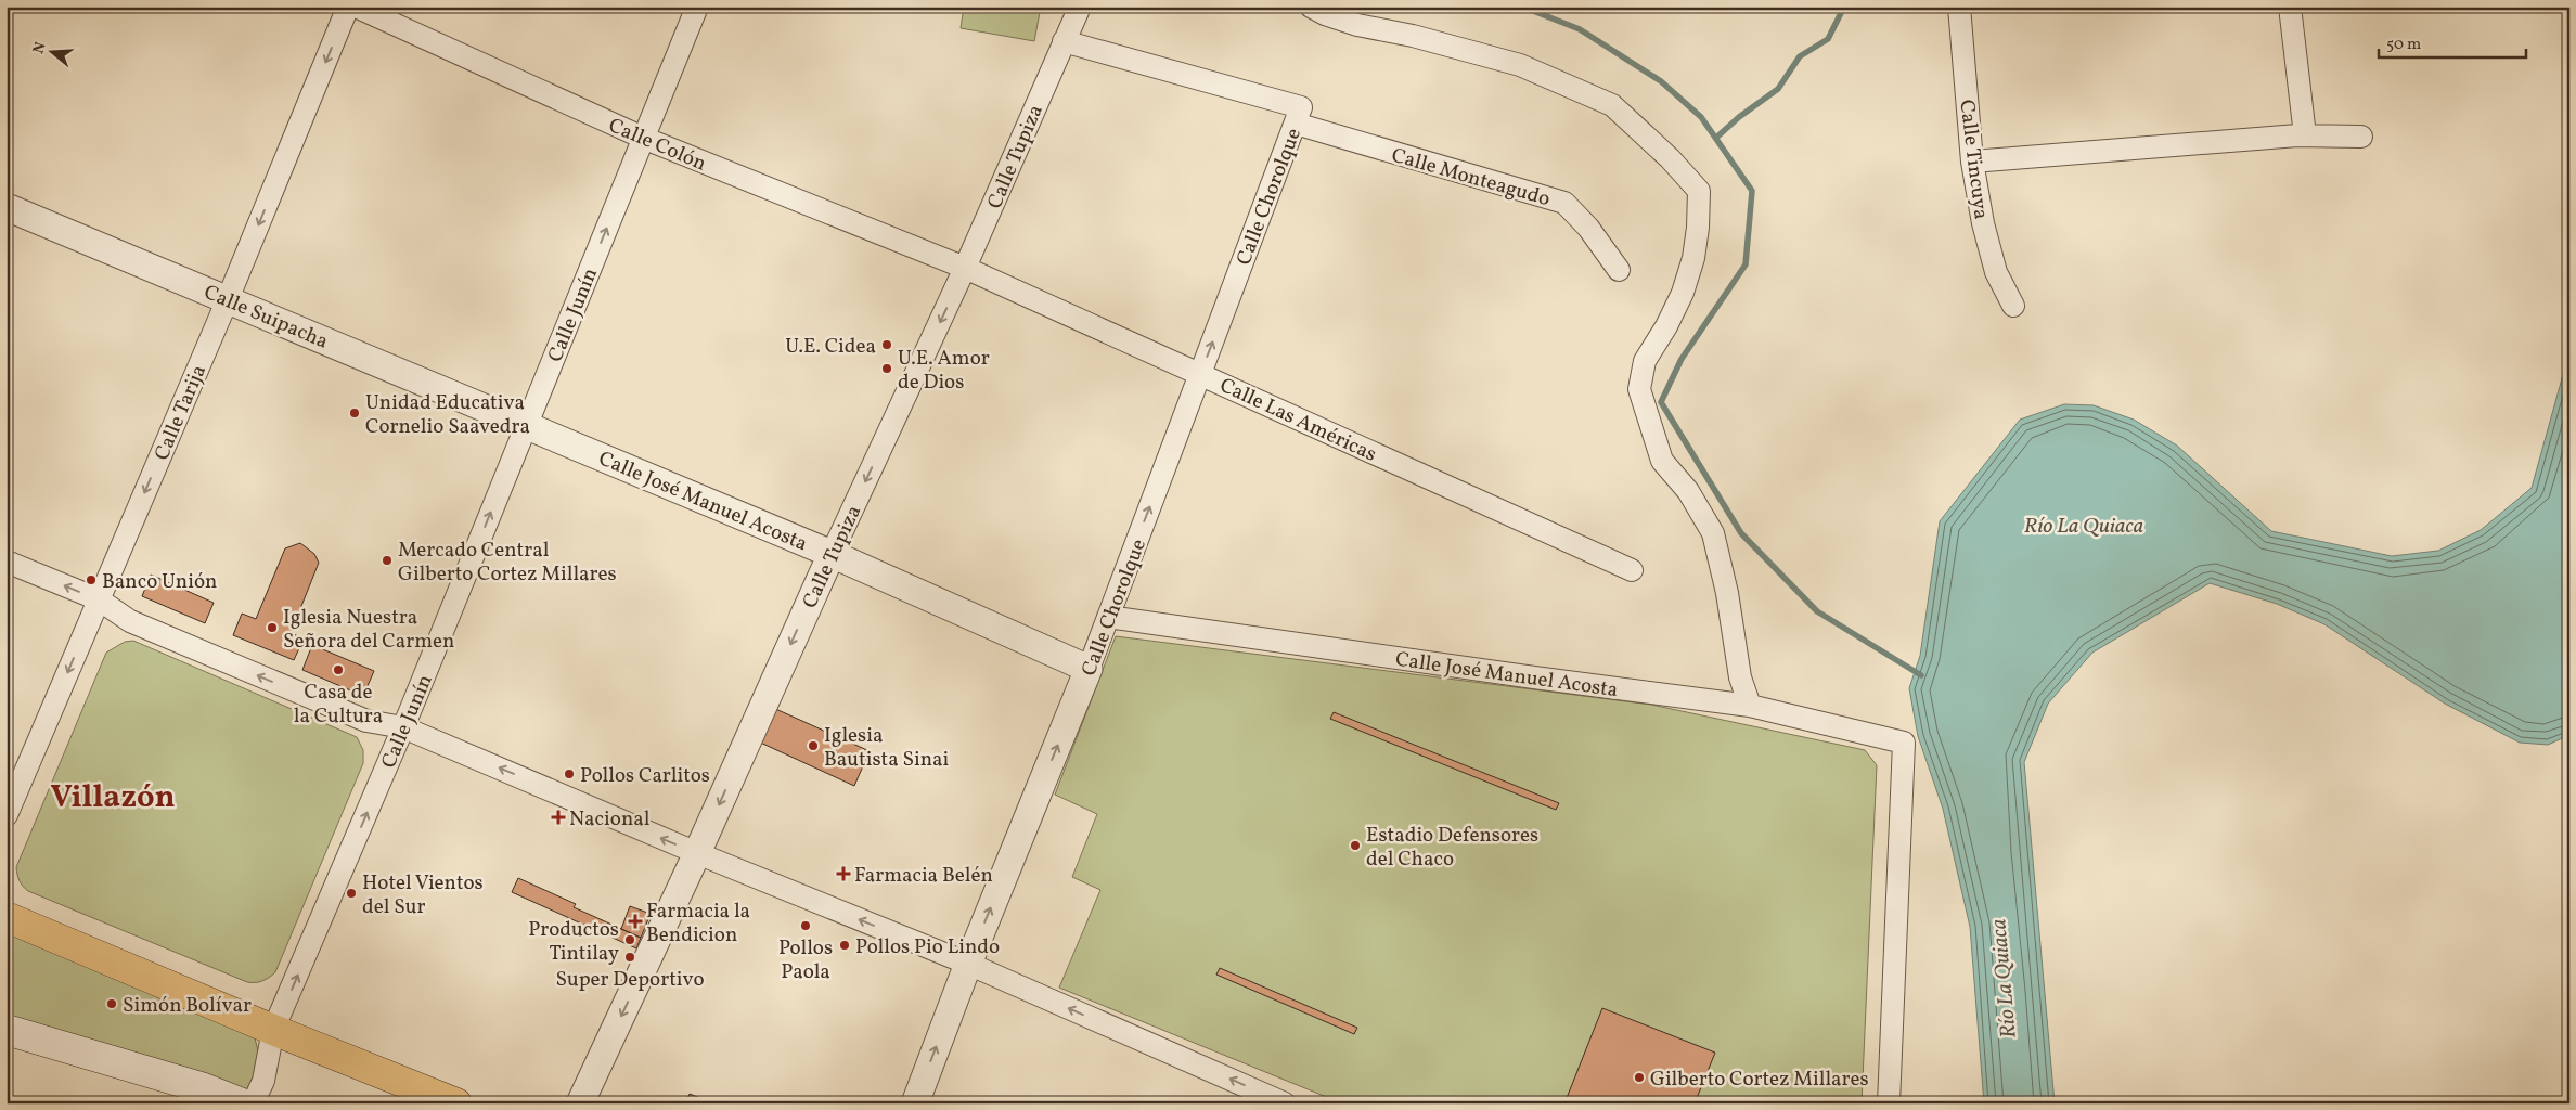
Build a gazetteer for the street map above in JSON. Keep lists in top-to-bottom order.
{
  "streets": {
    "street": [
      "Calle Colón",
      "Calle Tupiza",
      "Calle Tincuya",
      "Calle Monteagudo",
      "Calle Chorolque",
      "Calle Junín",
      "Calle Suipacha",
      "Calle Tarija",
      "Calle Las Américas",
      "Calle José Manuel Acosta"
    ]
  },
  "crossings": [
    ["Calle Colón", "Calle Tupiza"],
    ["Calle Colón", "Calle Junín"],
    ["Calle Colón", "Calle Las Américas"],
    ["Calle Tupiza", "Calle Monteagudo"],
    ["Calle Tupiza", "Calle Las Américas"],
    ["Calle Tupiza", "Calle José Manuel Acosta"],
    ["Calle Monteagudo", "Calle Chorolque"],
    ["Calle Chorolque", "Calle Las Américas"],
    ["Calle Chorolque", "Calle José Manuel Acosta"],
    ["Calle Junín", "Calle Suipacha"],
    ["Calle Junín", "Calle José Manuel Acosta"],
    ["Calle Suipacha", "Calle Tarija"],
    ["Calle Suipacha", "Calle José Manuel Acosta"]
  ],
  "one_way": [
    "Calle Tupiza",
    "Calle Chorolque",
    "Calle Junín",
    "Calle Tarija"
  ],
  "districts": ["Villazón"],
  "water": ["Río La Quiaca"],
  "places": {
    "other": [
      "U.E. Cidea",
      "U.E. Amor de Dios",
      "Unidad Educativa Cornelio Saavedra",
      "Mercado Central Gilberto Cortez Millares",
      "Banco Unión",
      "Iglesia Nuestra Señora del Carmen",
      "Casa de la Cultura",
      "Iglesia Bautista Sinai",
      "Pollos Carlitos",
      "Estadio Defensores del Chaco",
      "Hotel Vientos del Sur",
      "Pollos Paola",
      "Productos Tintilay",
      "Pollos Pio Lindo",
      "Super Deportivo",
      "Simón Bolívar",
      "Gilberto Cortez Millares"
    ],
    "health": ["Nacional", "Farmacia Belén", "Farmacia la Bendicion"]
  },
  "scale_bar": "50 m",
  "north": "left"
}
